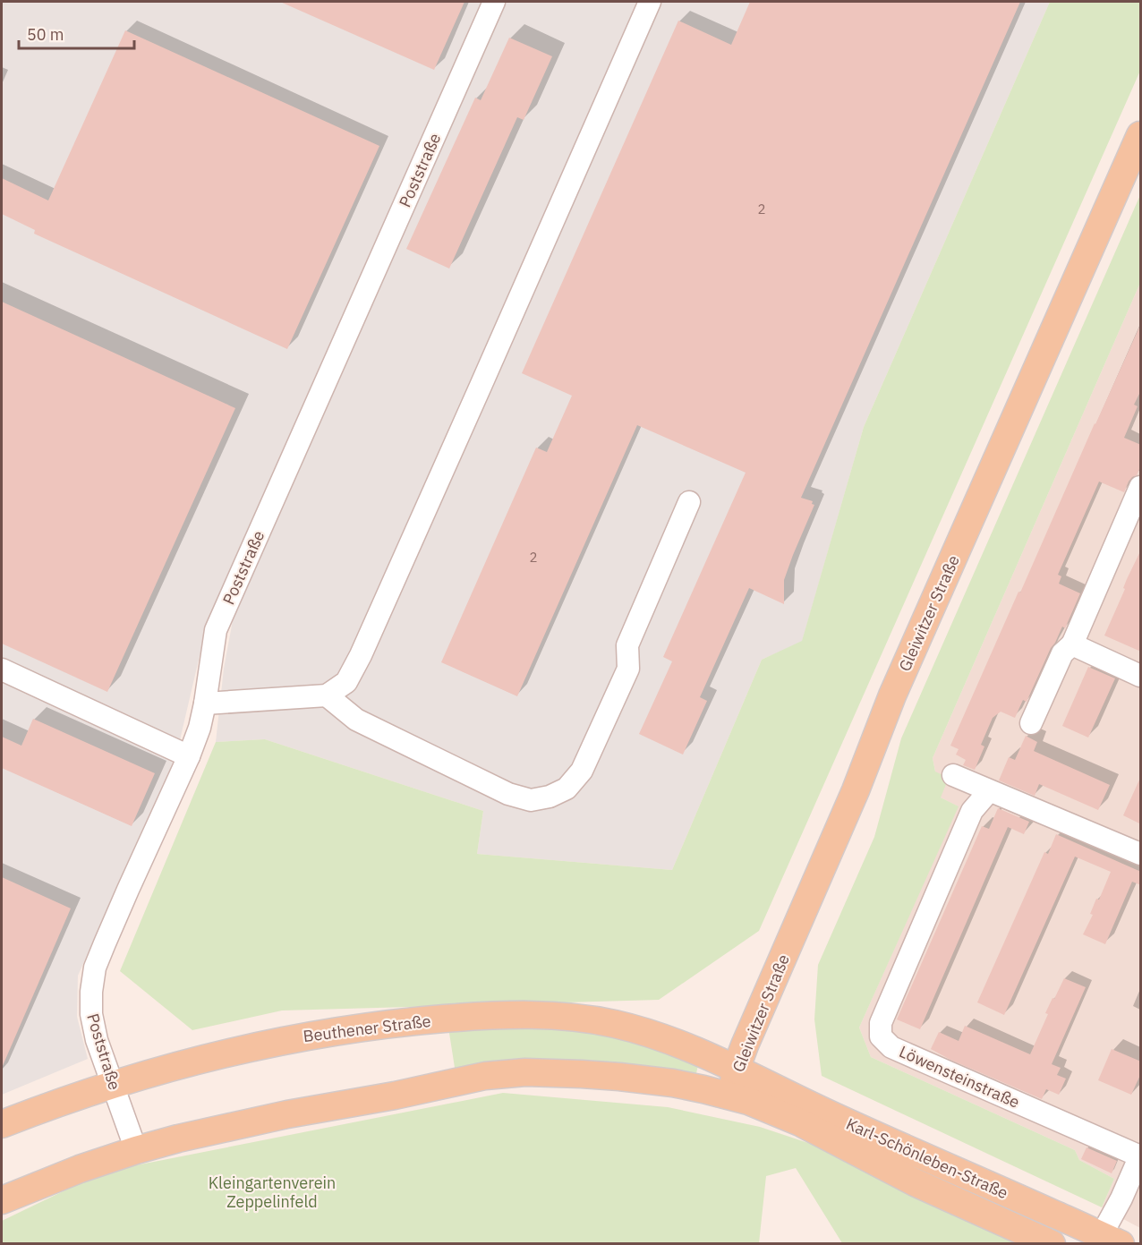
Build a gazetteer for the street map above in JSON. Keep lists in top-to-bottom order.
{
  "streets": {
    "main road": ["Gleiwitzer Straße", "Beuthener Straße", "Karl-Schönleben-Straße"],
    "street": ["Poststraße", "Löwensteinstraße"]
  },
  "crossings": [
    ["Poststraße", "Beuthener Straße"],
    ["Gleiwitzer Straße", "Beuthener Straße"],
    ["Gleiwitzer Straße", "Karl-Schönleben-Straße"],
    ["Beuthener Straße", "Karl-Schönleben-Straße"]
  ],
  "parks": ["Kleingartenverein Zeppelinfeld"],
  "house_numbers": ["2", "2"],
  "scale_bar": "50 m"
}
